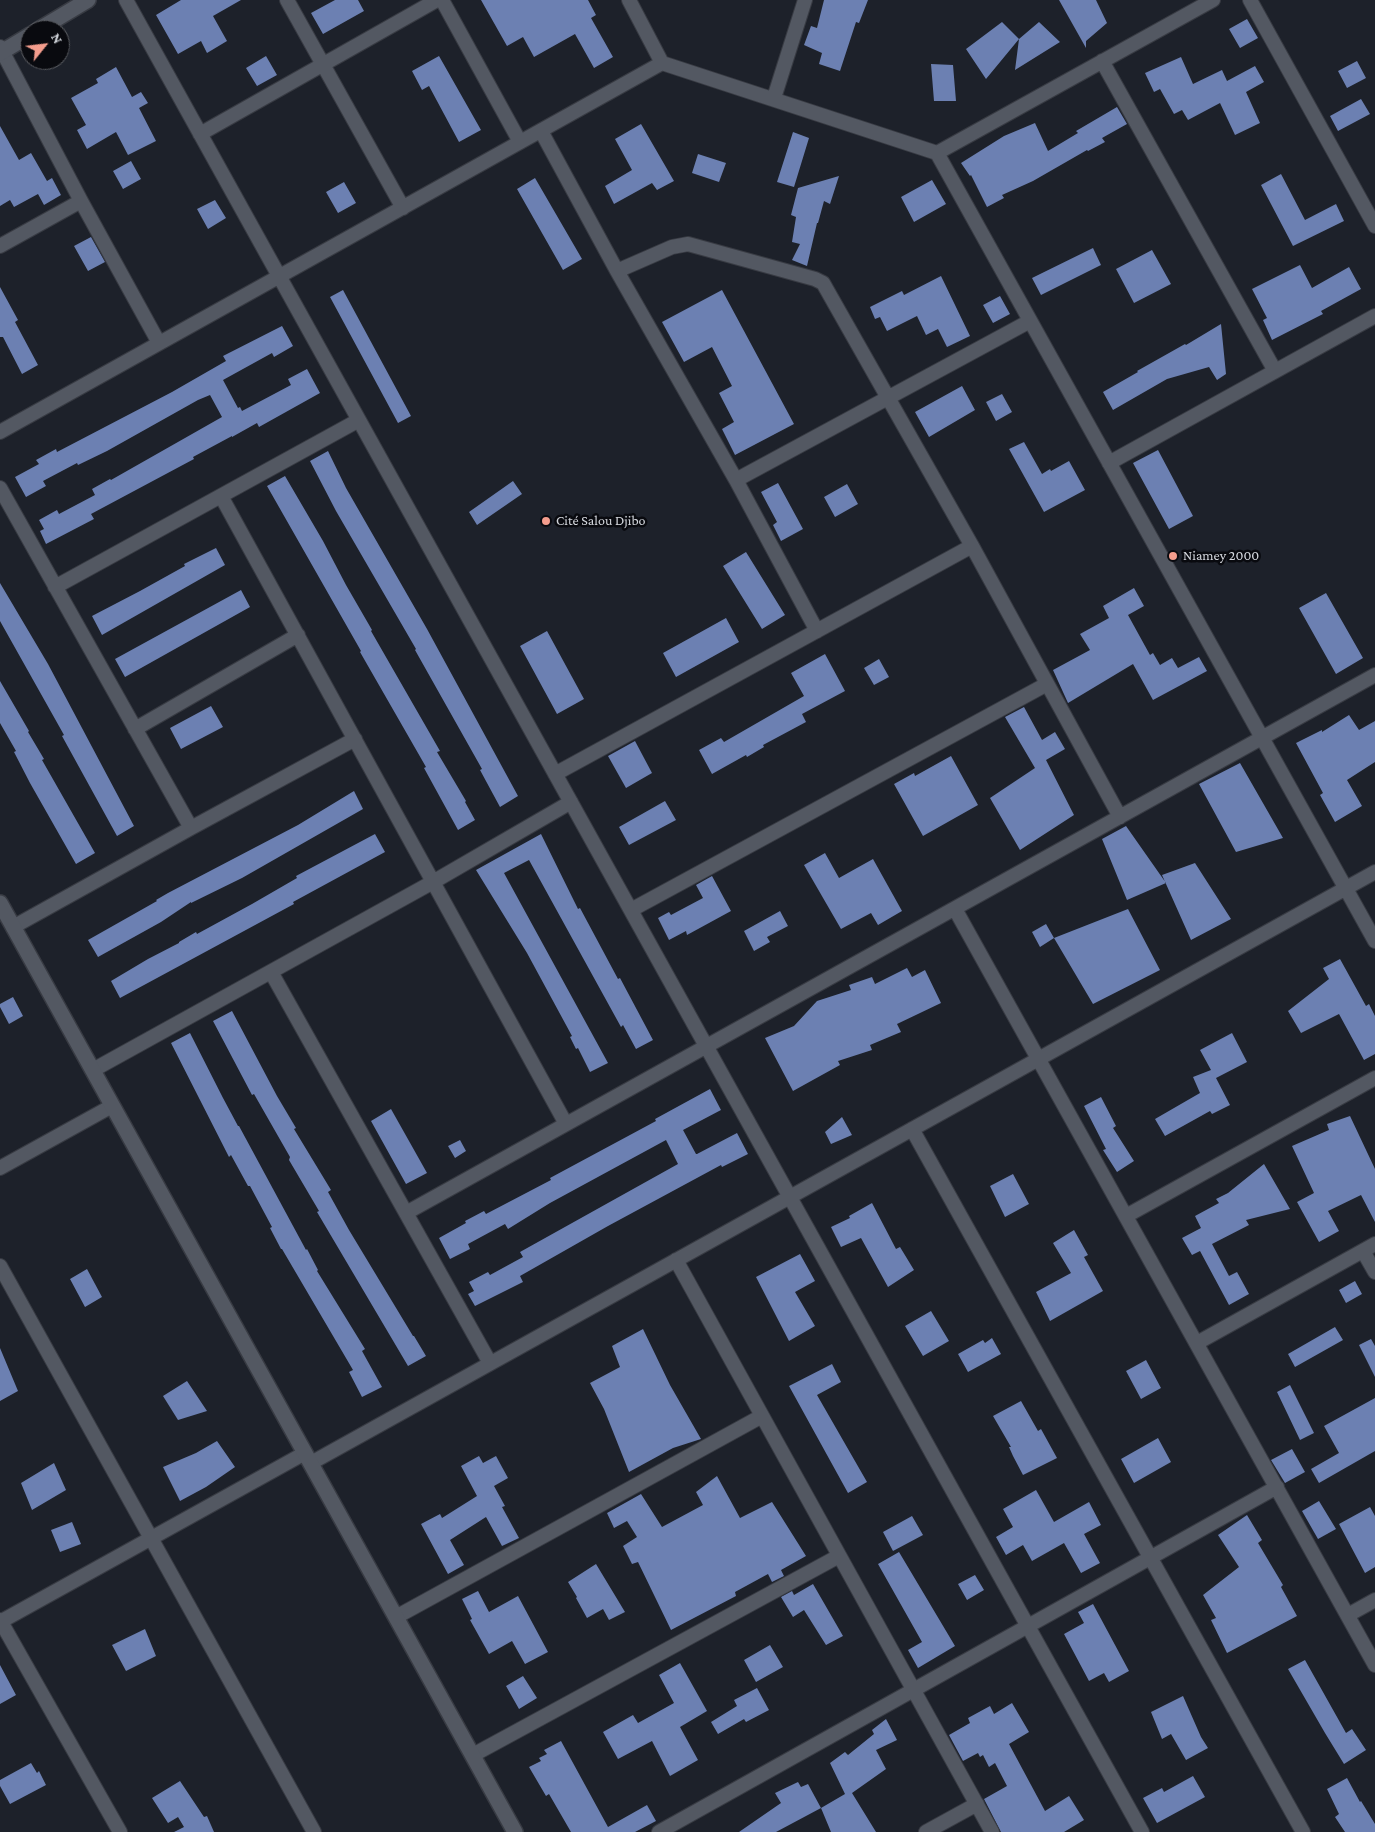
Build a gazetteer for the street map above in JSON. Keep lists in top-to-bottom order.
{
  "places": ["Cité Salou Djibo", "Niamey 2000"],
  "north": "top right"
}
